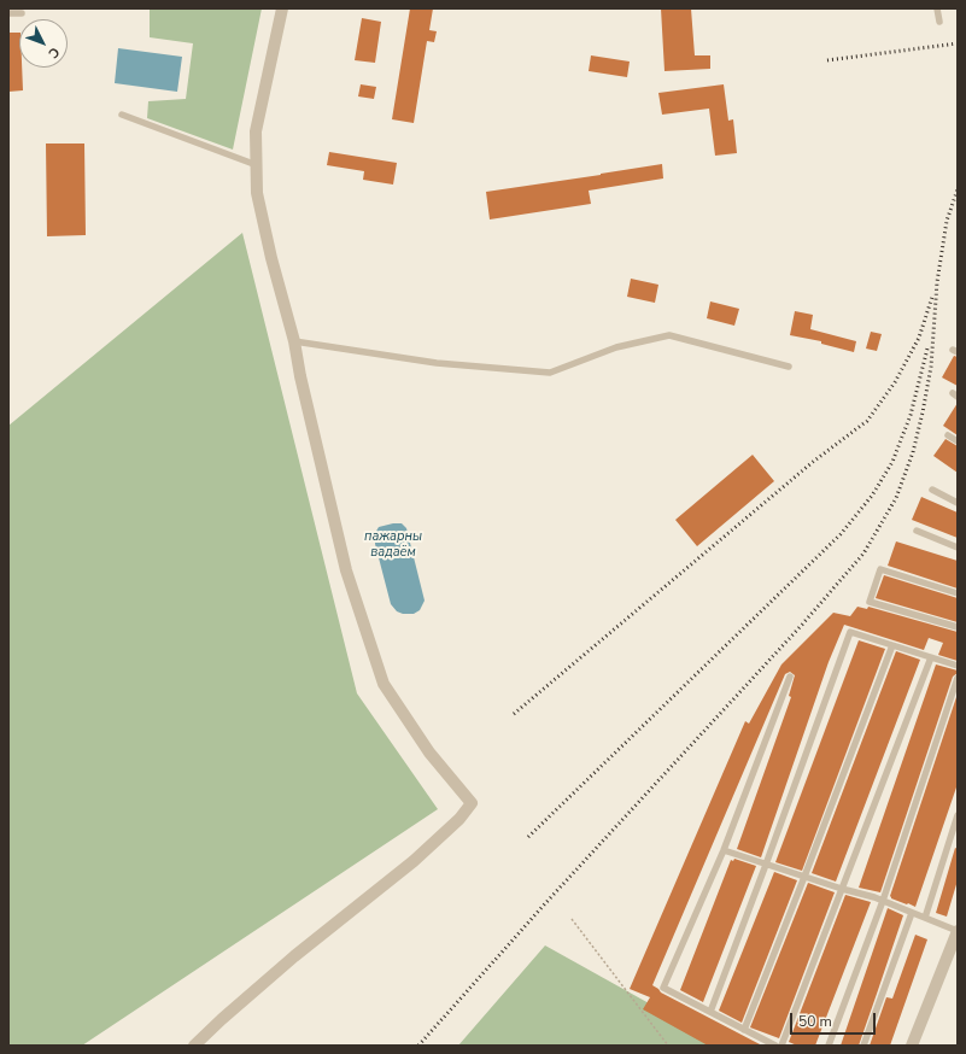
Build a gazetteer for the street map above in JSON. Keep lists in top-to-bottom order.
{
  "water": ["пажарны вадаём"],
  "scale_bar": "50 m",
  "north": "bottom right"
}
